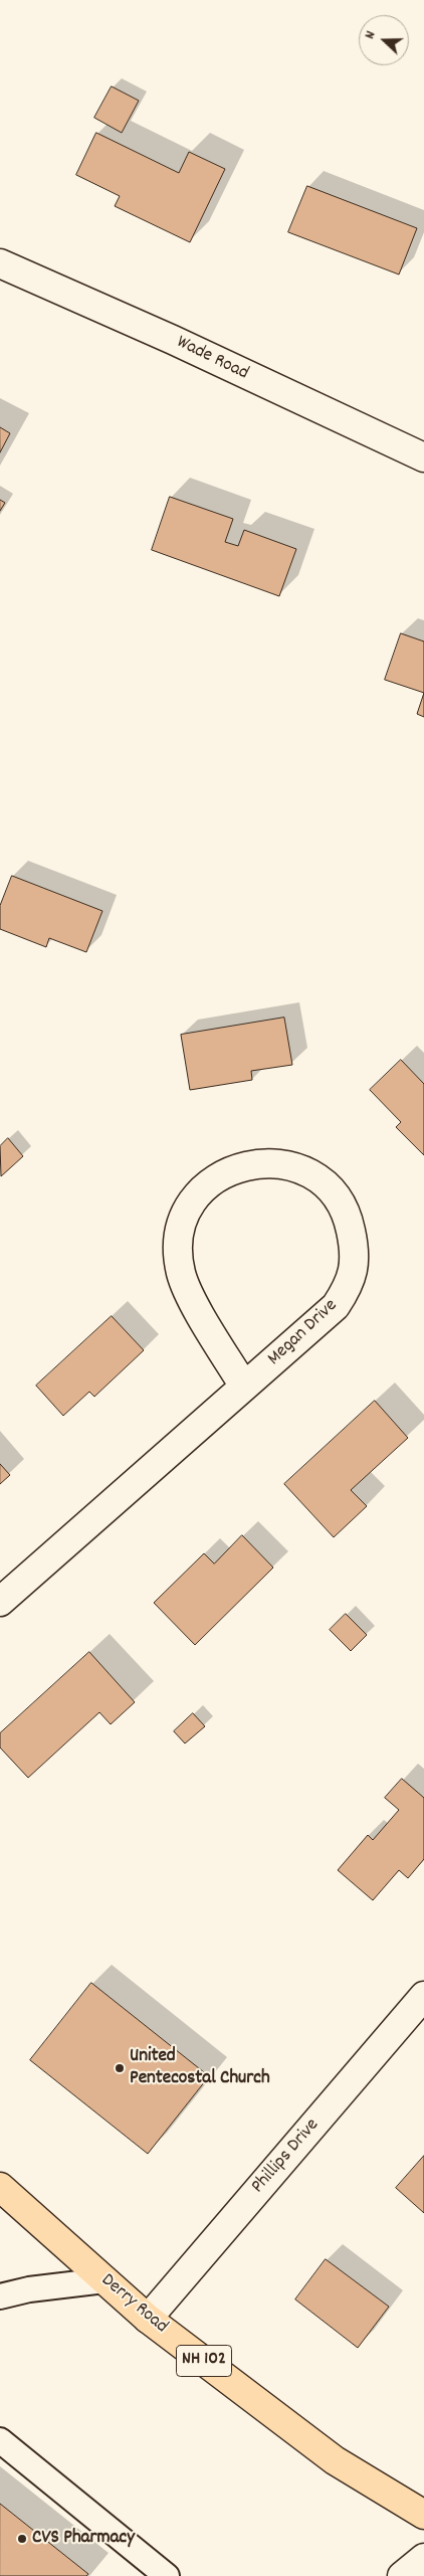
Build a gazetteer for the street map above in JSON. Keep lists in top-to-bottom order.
{
  "streets": {
    "main road": ["Derry Road", "NH 102"],
    "street": ["Wade Road", "Megan Drive", "Phillips Drive"]
  },
  "crossings": [
    ["Phillips Drive", "Derry Road"]
  ],
  "places": ["United Pentecostal Church", "CVS Pharmacy"],
  "north": "left"
}
